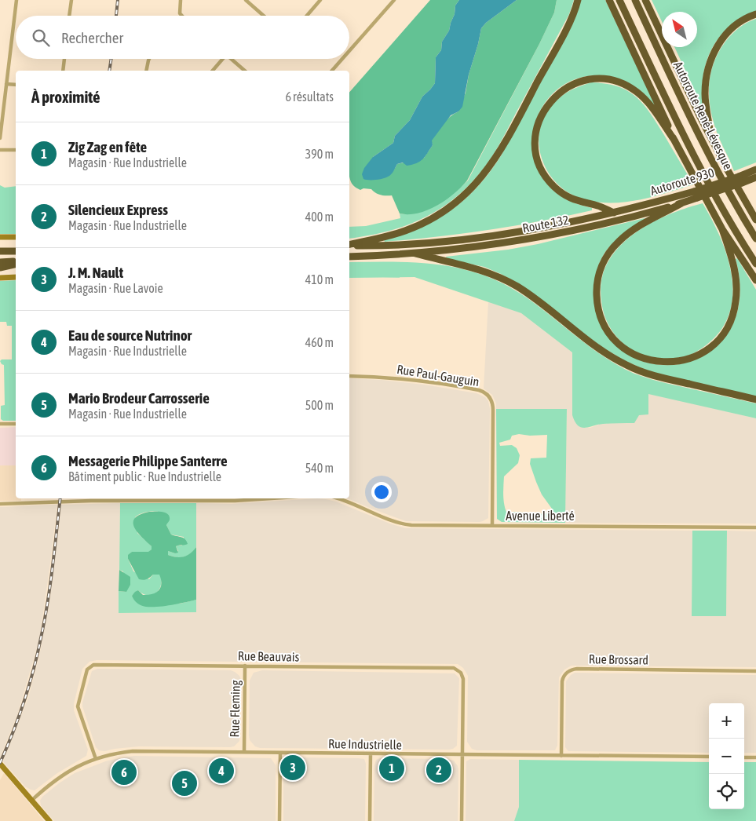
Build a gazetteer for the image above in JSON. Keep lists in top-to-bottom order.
{
  "streets": {
    "highway": ["Autoroute René-Lévesque", "Autoroute 930", "Route 132"],
    "street": [
      "Rue Paul-Gauguin",
      "Avenue Liberté",
      "Rue Beauvais",
      "Rue Brossard",
      "Rue Fleming",
      "Rue Industrielle"
    ]
  },
  "crossings": [
    ["Autoroute 930", "Route 132"],
    ["Rue Paul-Gauguin", "Avenue Liberté"],
    ["Rue Beauvais", "Rue Fleming"],
    ["Rue Beauvais", "Rue Industrielle"],
    ["Rue Brossard", "Rue Industrielle"],
    ["Rue Fleming", "Rue Industrielle"]
  ],
  "north": "top left",
  "page": {
    "search": "Rechercher",
    "heading": ["À proximité", "6 résultats"],
    "list": [
      {
        "mark": "1",
        "name": "Zig Zag en fête",
        "note": "Magasin · Rue Industrielle",
        "value": "390 m"
      },
      {
        "mark": "2",
        "name": "Silencieux Express",
        "note": "Magasin · Rue Industrielle",
        "value": "400 m"
      },
      {
        "mark": "3",
        "name": "J. M. Nault",
        "note": "Magasin · Rue Lavoie",
        "value": "410 m"
      },
      {
        "mark": "4",
        "name": "Eau de source Nutrinor",
        "note": "Magasin · Rue Industrielle",
        "value": "460 m"
      },
      {
        "mark": "5",
        "name": "Mario Brodeur Carrosserie",
        "note": "Magasin · Rue Industrielle",
        "value": "500 m"
      },
      {
        "mark": "6",
        "name": "Messagerie Philippe Santerre",
        "note": "Bâtiment public · Rue Industrielle",
        "value": "540 m"
      }
    ],
    "map_buttons": ["+", "−"],
    "pins": [
      "3",
      "1",
      "2",
      "4",
      "6",
      "5"
    ]
  }
}
